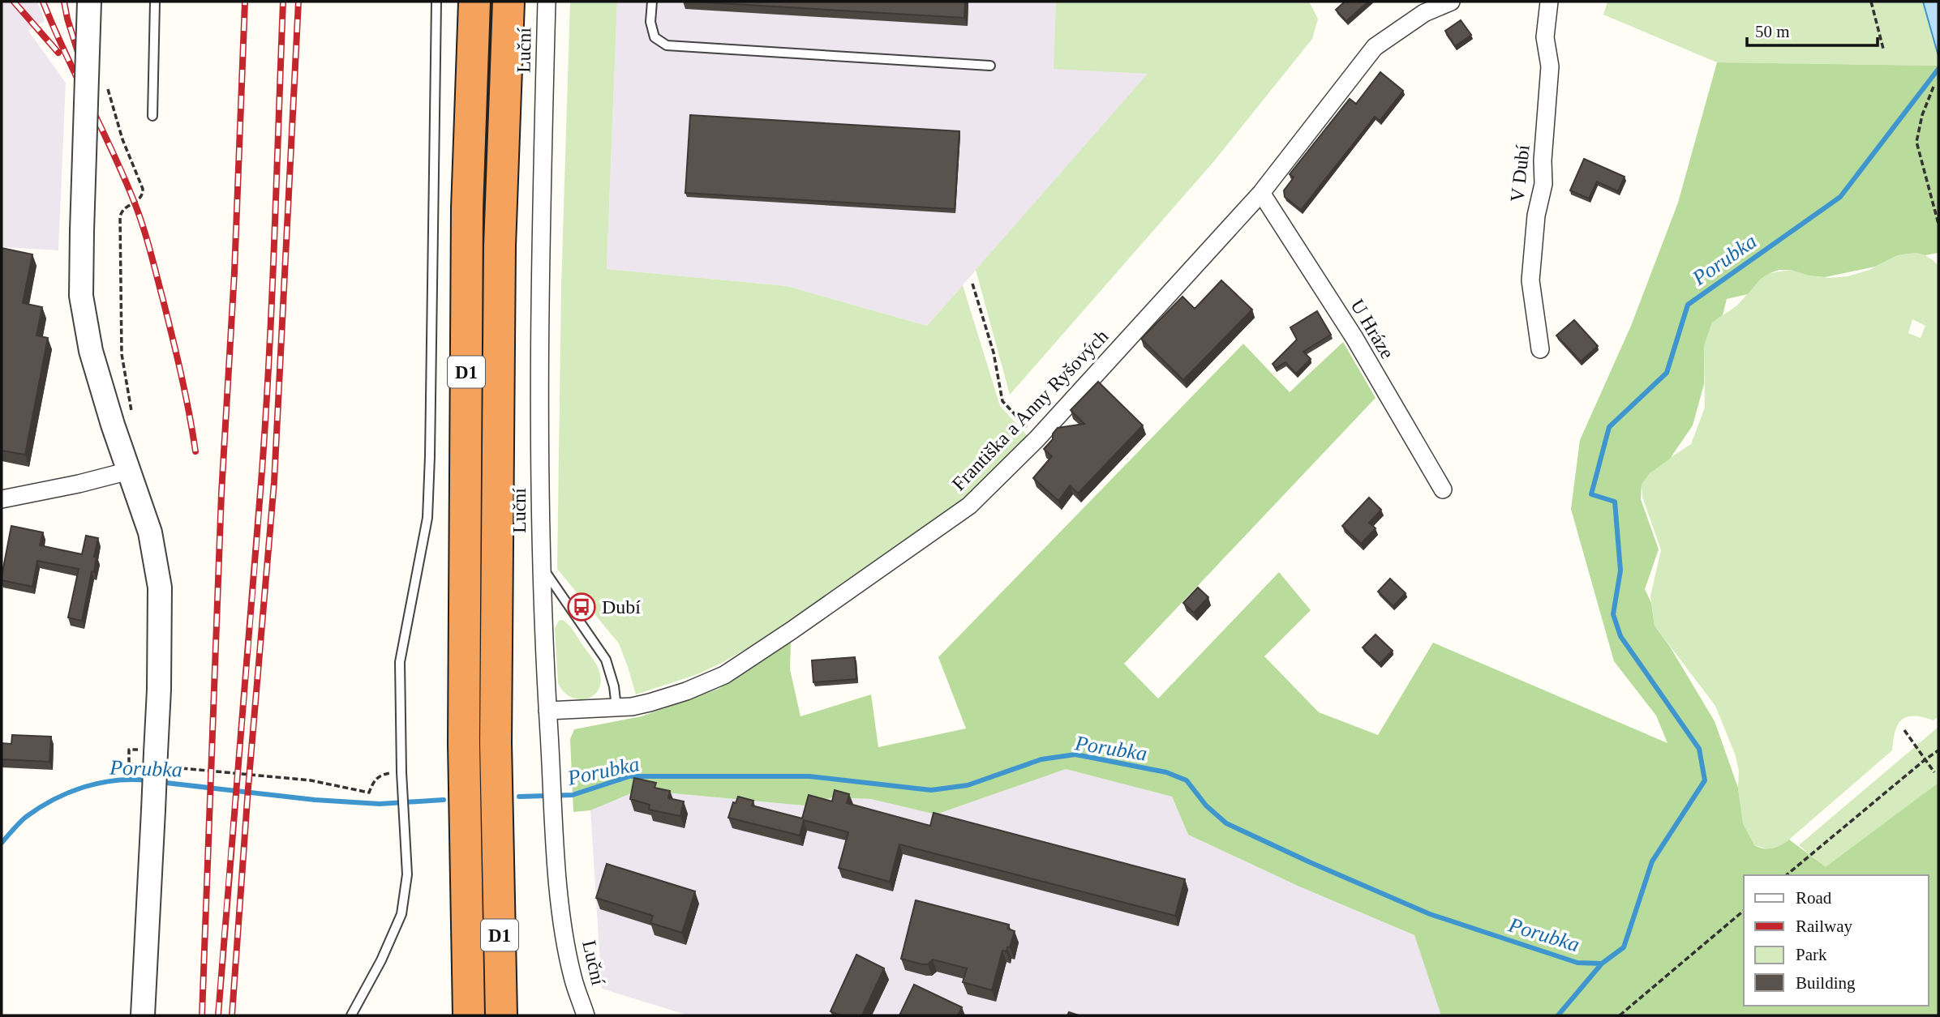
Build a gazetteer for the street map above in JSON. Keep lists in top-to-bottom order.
{
  "streets": {
    "highway": ["D1"],
    "street": [
      "Luční",
      "V Dubí",
      "U Hráze",
      "Františka a Anny Ryšových"
    ]
  },
  "crossings": [
    ["Luční", "Františka a Anny Ryšových"],
    ["U Hráze", "Františka a Anny Ryšových"]
  ],
  "water": ["Porubka"],
  "places": {
    "bus stop": ["Dubí"]
  },
  "legend": [
    "Road",
    "Railway",
    "Park",
    "Building"
  ],
  "scale_bar": "50 m"
}
